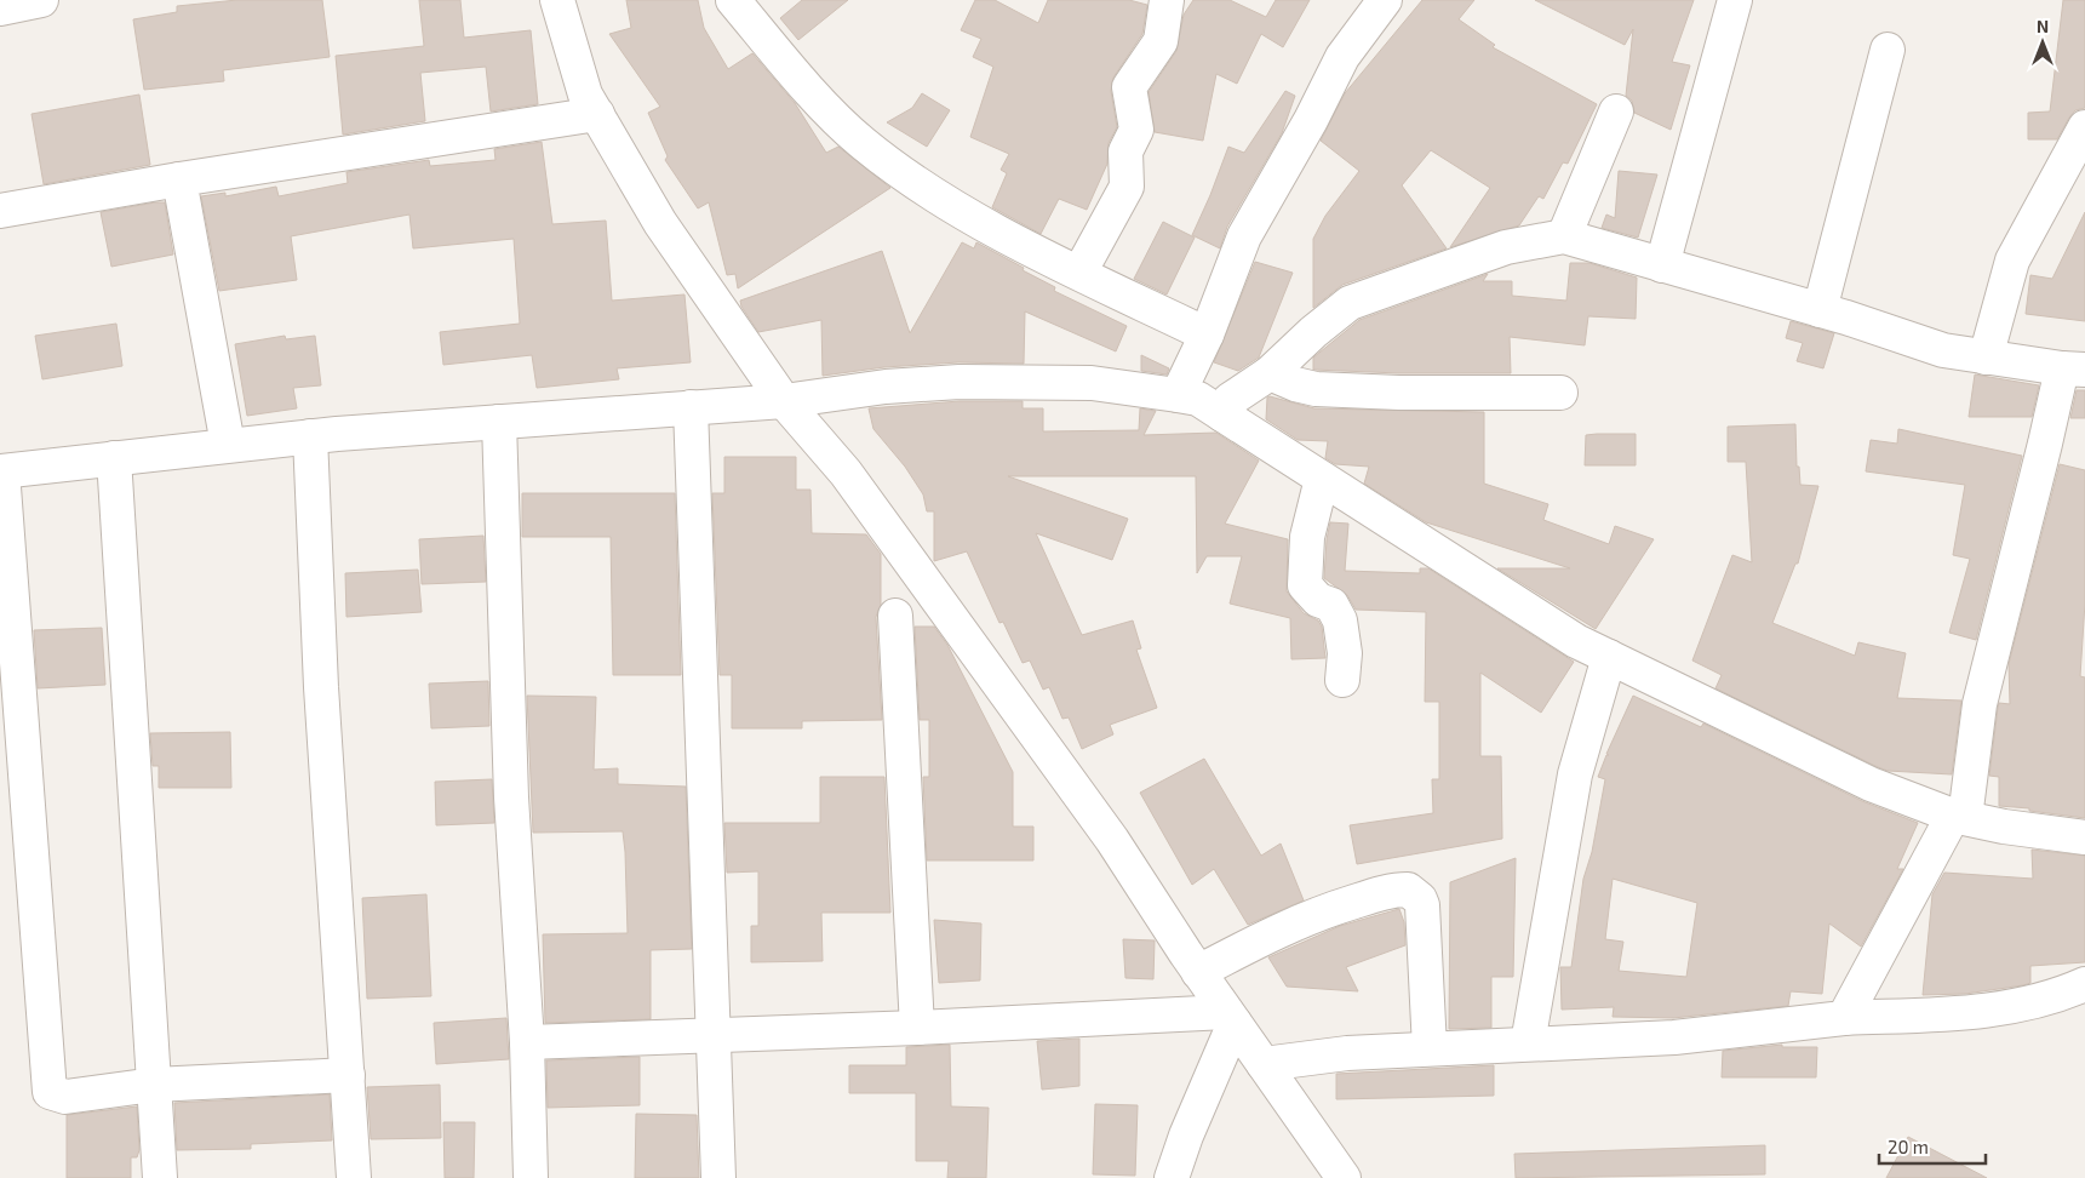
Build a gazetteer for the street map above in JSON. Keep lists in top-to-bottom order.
{
  "scale_bar": "20 m",
  "north": "top"
}
